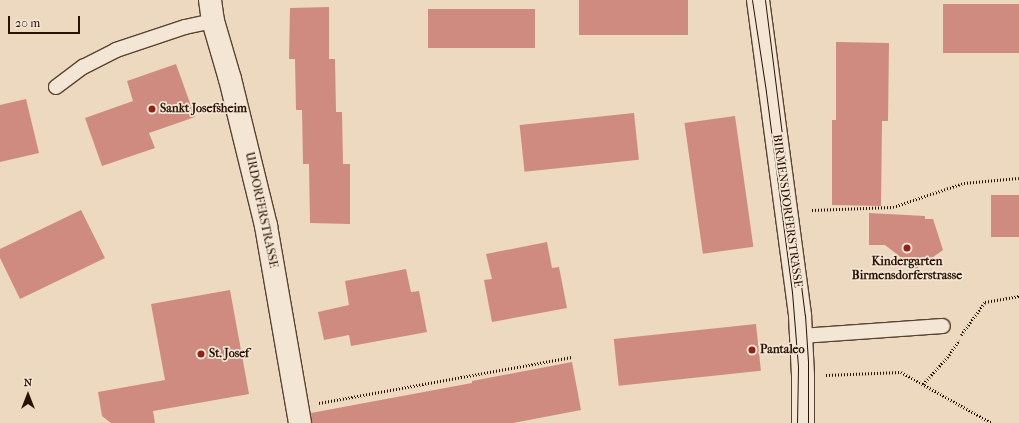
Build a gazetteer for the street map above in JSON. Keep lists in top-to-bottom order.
{
  "streets": {
    "street": ["URDORFERSTRASSE", "BIRMENSDORFERSTRASSE"]
  },
  "places": [
    "Sankt Josefsheim",
    "Kindergarten Birmensdorferstrasse",
    "Pantaleo",
    "St. Josef"
  ],
  "scale_bar": "20 m",
  "north": "top"
}
